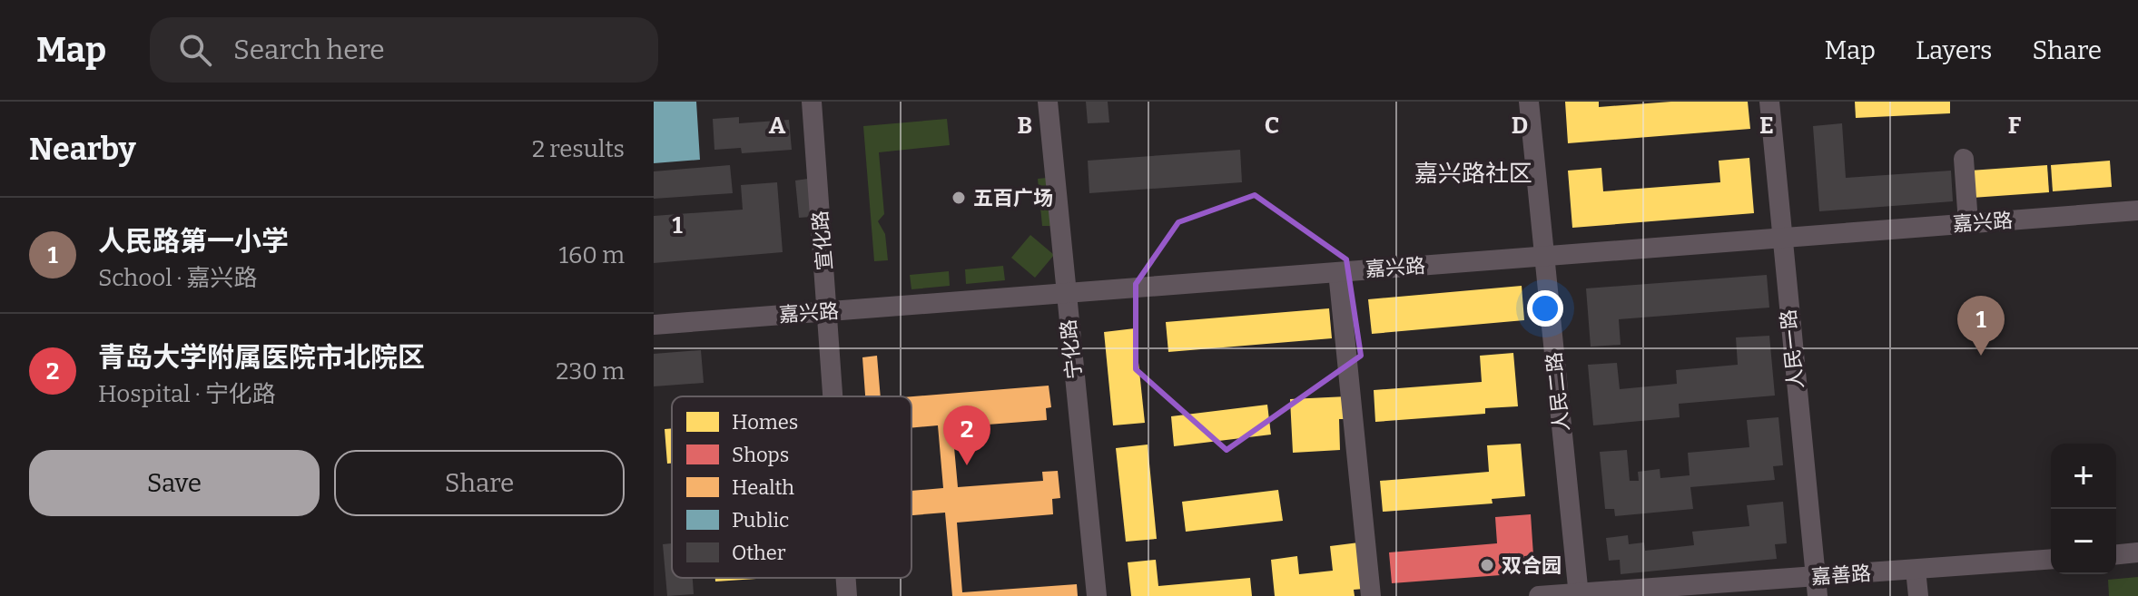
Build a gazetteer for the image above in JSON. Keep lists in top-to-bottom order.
{
  "streets": {
    "street": [
      "嘉兴路",
      "宣化路",
      "宁化路",
      "人民一路",
      "人民二路",
      "嘉善路"
    ]
  },
  "crossings": [
    ["嘉兴路", "宣化路"],
    ["嘉兴路", "宁化路"],
    ["嘉兴路", "人民一路"],
    ["嘉兴路", "人民二路"],
    ["人民一路", "嘉善路"],
    ["人民二路", "嘉善路"]
  ],
  "districts": ["嘉兴路社区"],
  "places": ["五百广场", "双合园"],
  "legend": [
    "Homes",
    "Shops",
    "Health",
    "Public",
    "Other"
  ],
  "page": {
    "header": "Map",
    "search": "Search here",
    "nav": ["Map", "Layers", "Share"],
    "heading": ["Nearby", "2 results"],
    "list": [
      {
        "mark": "1",
        "name": "人民路第一小学",
        "note": "School · 嘉兴路",
        "value": "160 m"
      },
      {
        "mark": "2",
        "name": "青岛大学附属医院市北院区",
        "note": "Hospital · 宁化路",
        "value": "230 m"
      }
    ],
    "pins": ["1", "2"],
    "buttons": ["Save", "Share"],
    "map_buttons": ["+", "−"]
  },
  "grid": {
    "columns": [
      "A",
      "B",
      "C",
      "D",
      "E",
      "F"
    ],
    "rows": ["1"]
  }
}
